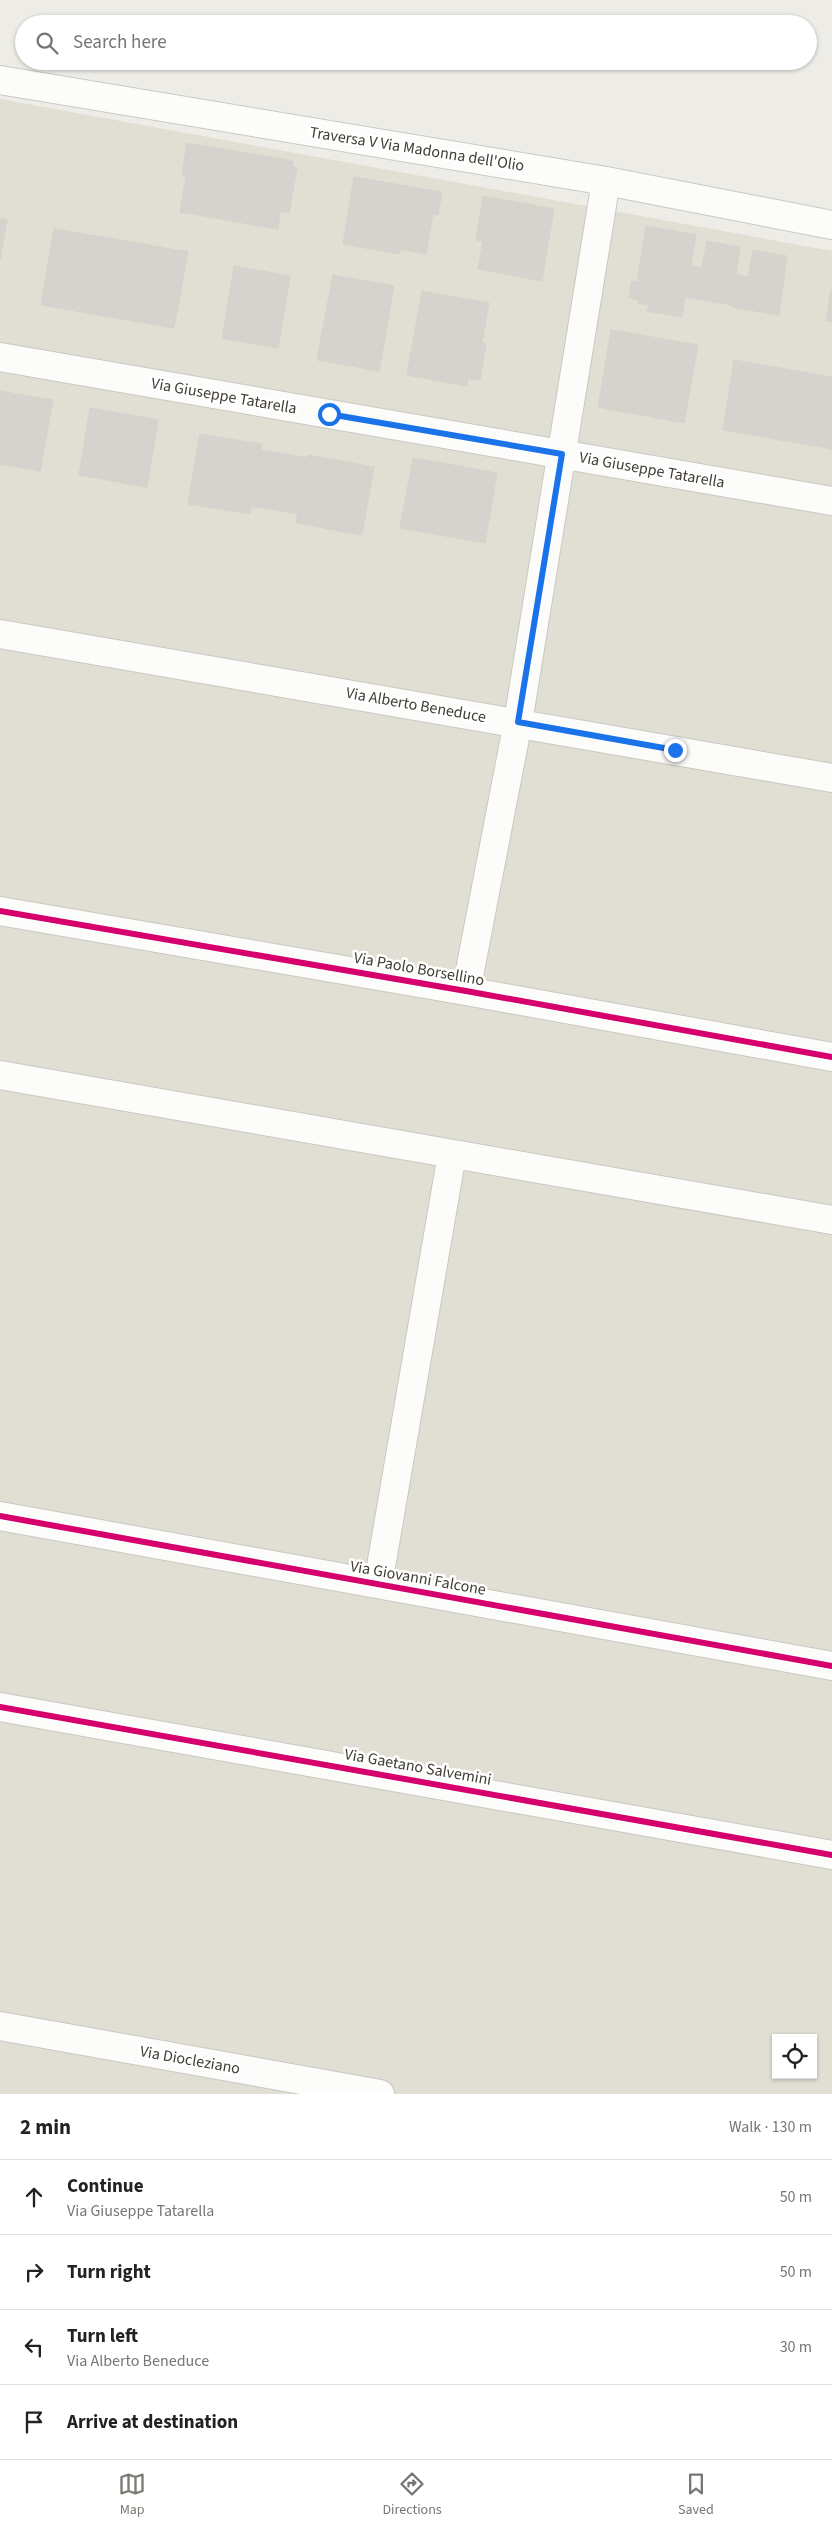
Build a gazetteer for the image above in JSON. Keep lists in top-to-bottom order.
{
  "streets": {
    "street": [
      "Traversa V Via Madonna dell'Olio",
      "Via Giuseppe Tatarella",
      "Via Alberto Beneduce",
      "Via Paolo Borsellino",
      "Via Giovanni Falcone",
      "Via Gaetano Salvemini",
      "Via Diocleziano"
    ]
  },
  "page": {
    "search": "Search here",
    "heading": ["2 min", "Walk · 130 m"],
    "list": [
      ["Continue", "Via Giuseppe Tatarella", "50 m"],
      ["Turn right", "50 m"],
      ["Turn left", "Via Alberto Beneduce", "30 m"],
      "Arrive at destination"
    ],
    "nav": ["Map", "Directions", "Saved"]
  }
}
